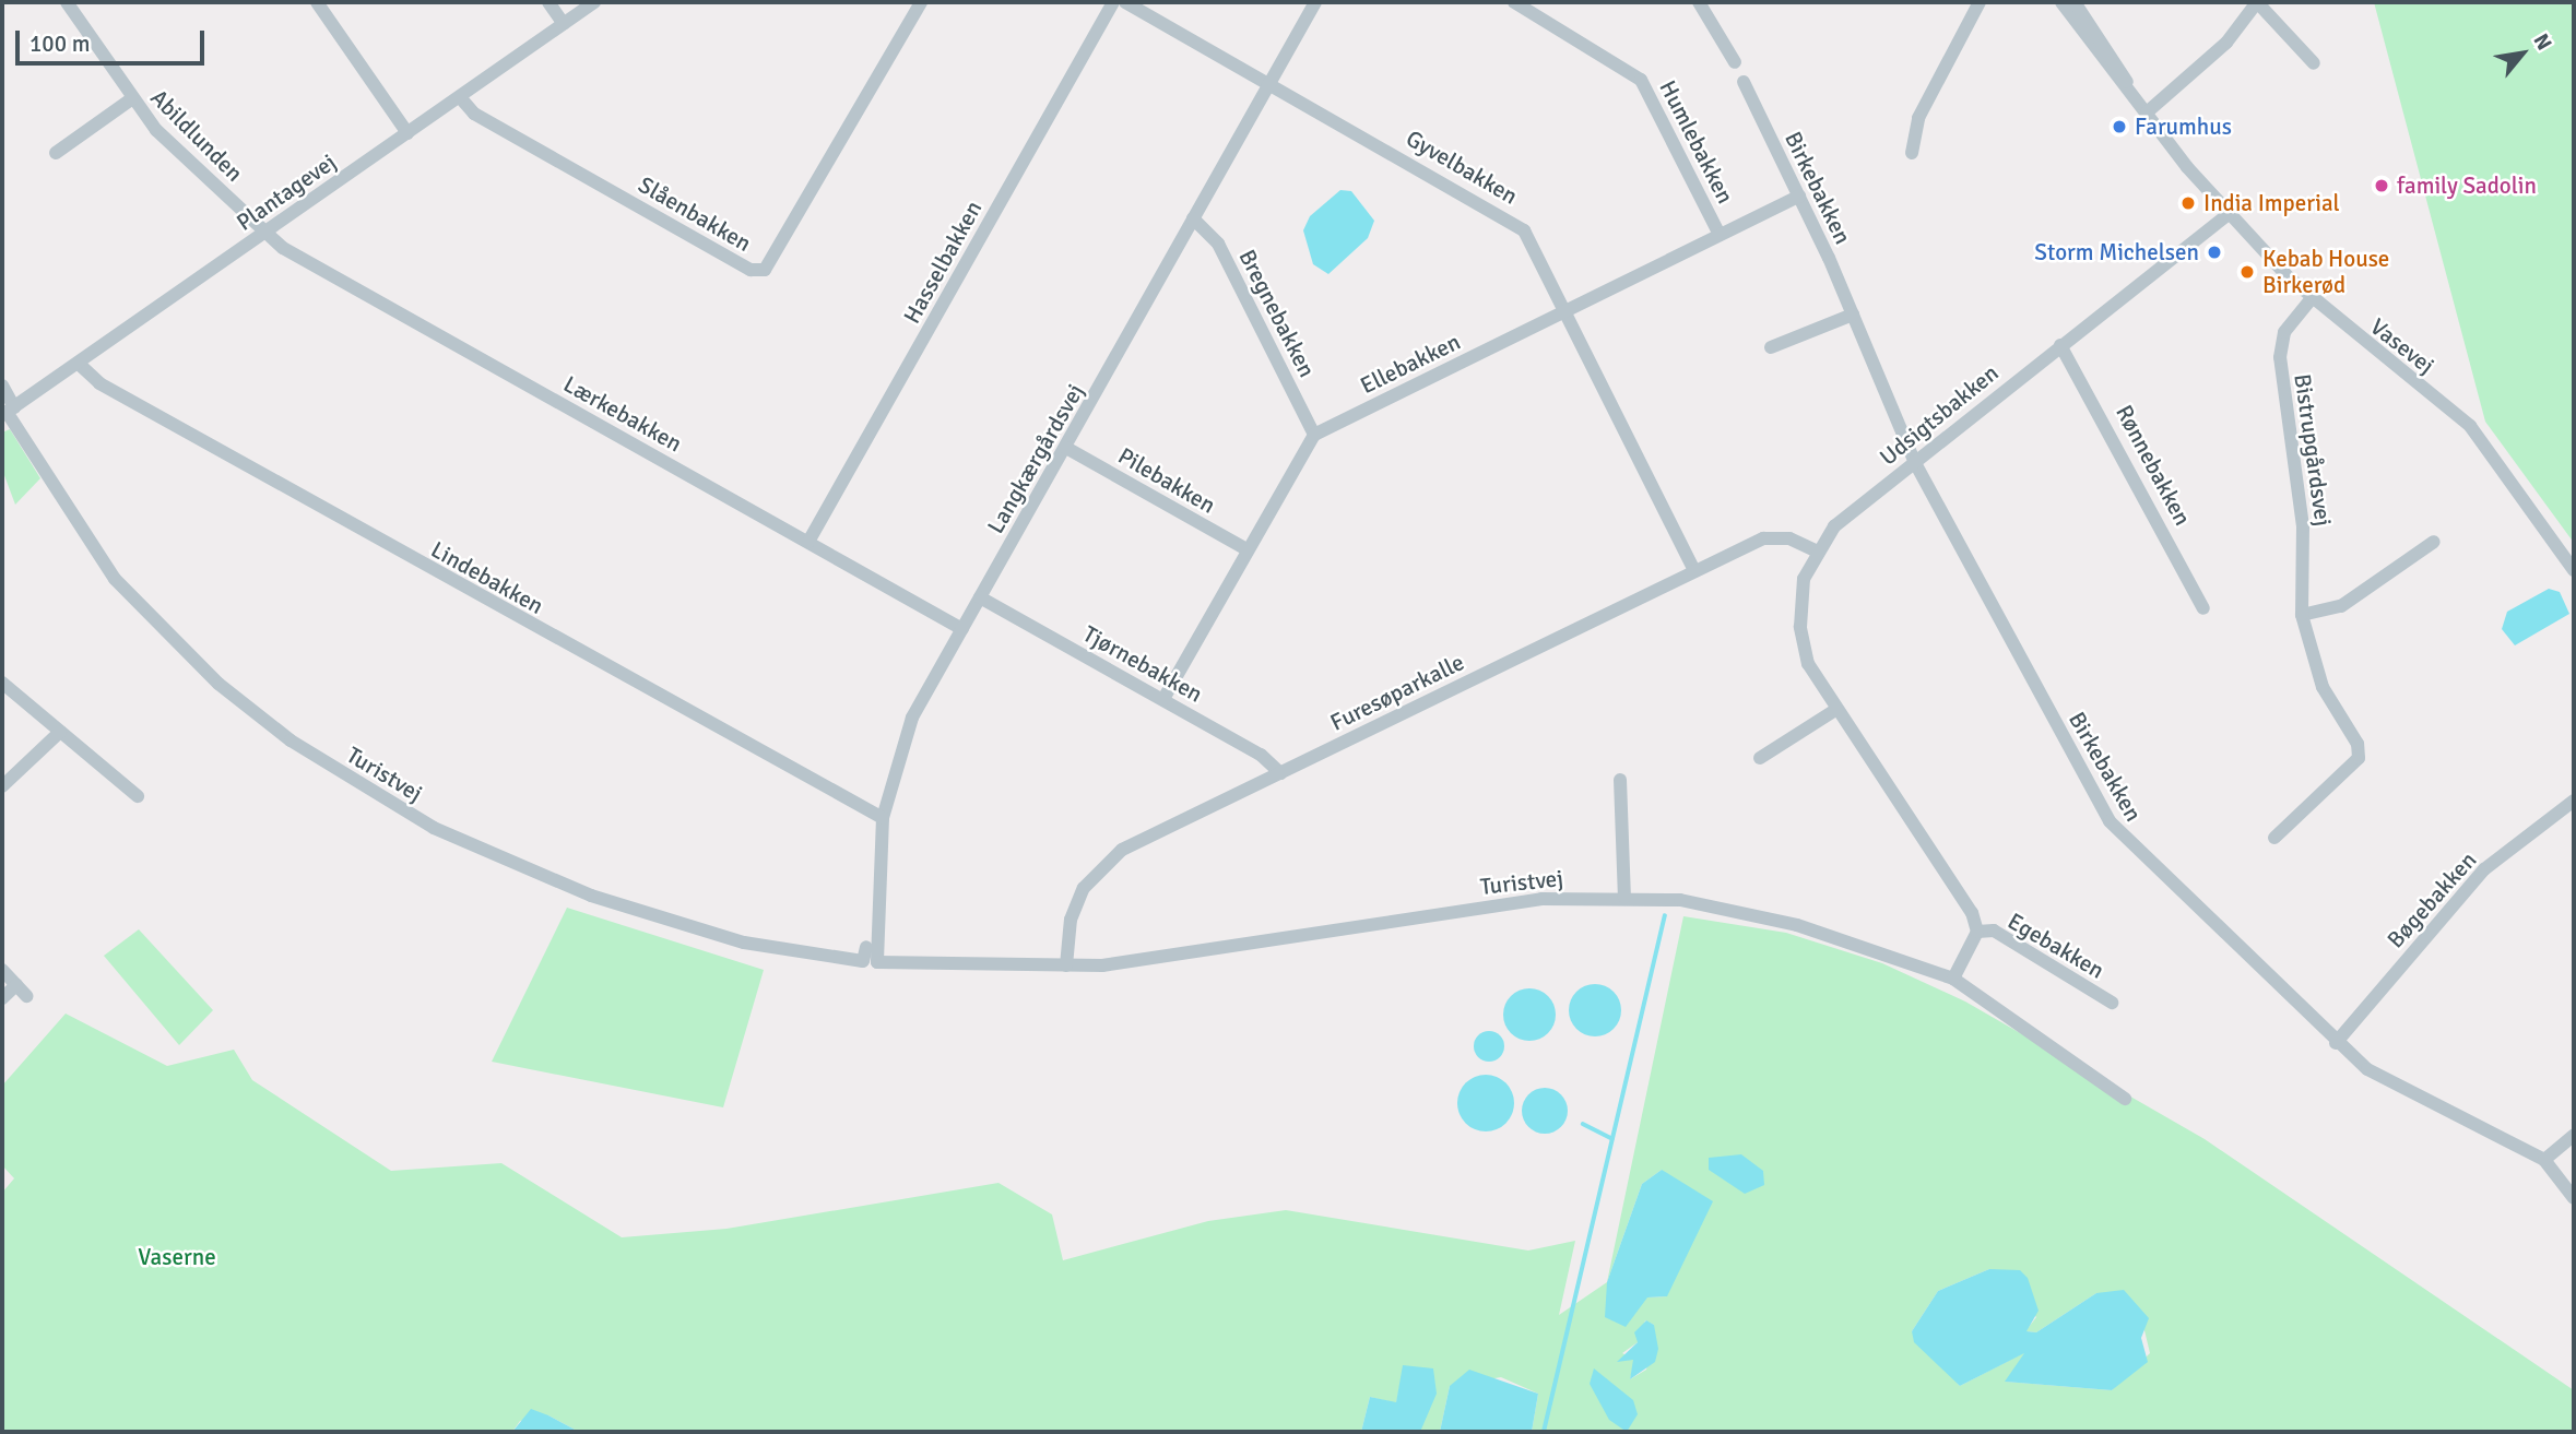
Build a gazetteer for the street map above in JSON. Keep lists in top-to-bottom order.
{
  "streets": {
    "street": [
      "Abildlunden",
      "Humlebakken",
      "Gyvelbakken",
      "Birkebakken",
      "Plantagevej",
      "Slåenbakken",
      "Hasselbakken",
      "Bregnebakken",
      "Vasevej",
      "Ellebakken",
      "Lærkebakken",
      "Udsigtsbakken",
      "Bistrupgårdsvej",
      "Langkærgårdsvej",
      "Rønnebakken",
      "Pilebakken",
      "Lindebakken",
      "Tjørnebakken",
      "Furesøparkalle",
      "Turistvej",
      "Bøgebakken",
      "Egebakken"
    ]
  },
  "crossings": [
    ["Abildlunden", "Plantagevej"],
    ["Abildlunden", "Lærkebakken"],
    ["Humlebakken", "Ellebakken"],
    ["Gyvelbakken", "Ellebakken"],
    ["Gyvelbakken", "Langkærgårdsvej"],
    ["Gyvelbakken", "Furesøparkalle"],
    ["Birkebakken", "Ellebakken"],
    ["Birkebakken", "Udsigtsbakken"],
    ["Birkebakken", "Bøgebakken"],
    ["Plantagevej", "Slåenbakken"],
    ["Plantagevej", "Lærkebakken"],
    ["Plantagevej", "Lindebakken"],
    ["Plantagevej", "Turistvej"],
    ["Hasselbakken", "Lærkebakken"],
    ["Bregnebakken", "Ellebakken"],
    ["Bregnebakken", "Langkærgårdsvej"],
    ["Vasevej", "Udsigtsbakken"],
    ["Vasevej", "Bistrupgårdsvej"],
    ["Lærkebakken", "Langkærgårdsvej"],
    ["Udsigtsbakken", "Rønnebakken"],
    ["Udsigtsbakken", "Furesøparkalle"],
    ["Udsigtsbakken", "Egebakken"],
    ["Langkærgårdsvej", "Pilebakken"],
    ["Langkærgårdsvej", "Lindebakken"],
    ["Langkærgårdsvej", "Tjørnebakken"],
    ["Langkærgårdsvej", "Turistvej"],
    ["Tjørnebakken", "Furesøparkalle"],
    ["Furesøparkalle", "Turistvej"]
  ],
  "parks": ["Vaserne"],
  "places": [
    "Farumhus",
    "family Sadolin",
    "India Imperial",
    "Storm Michelsen",
    "Kebab House Birkerød"
  ],
  "scale_bar": "100 m",
  "north": "top right"
}
